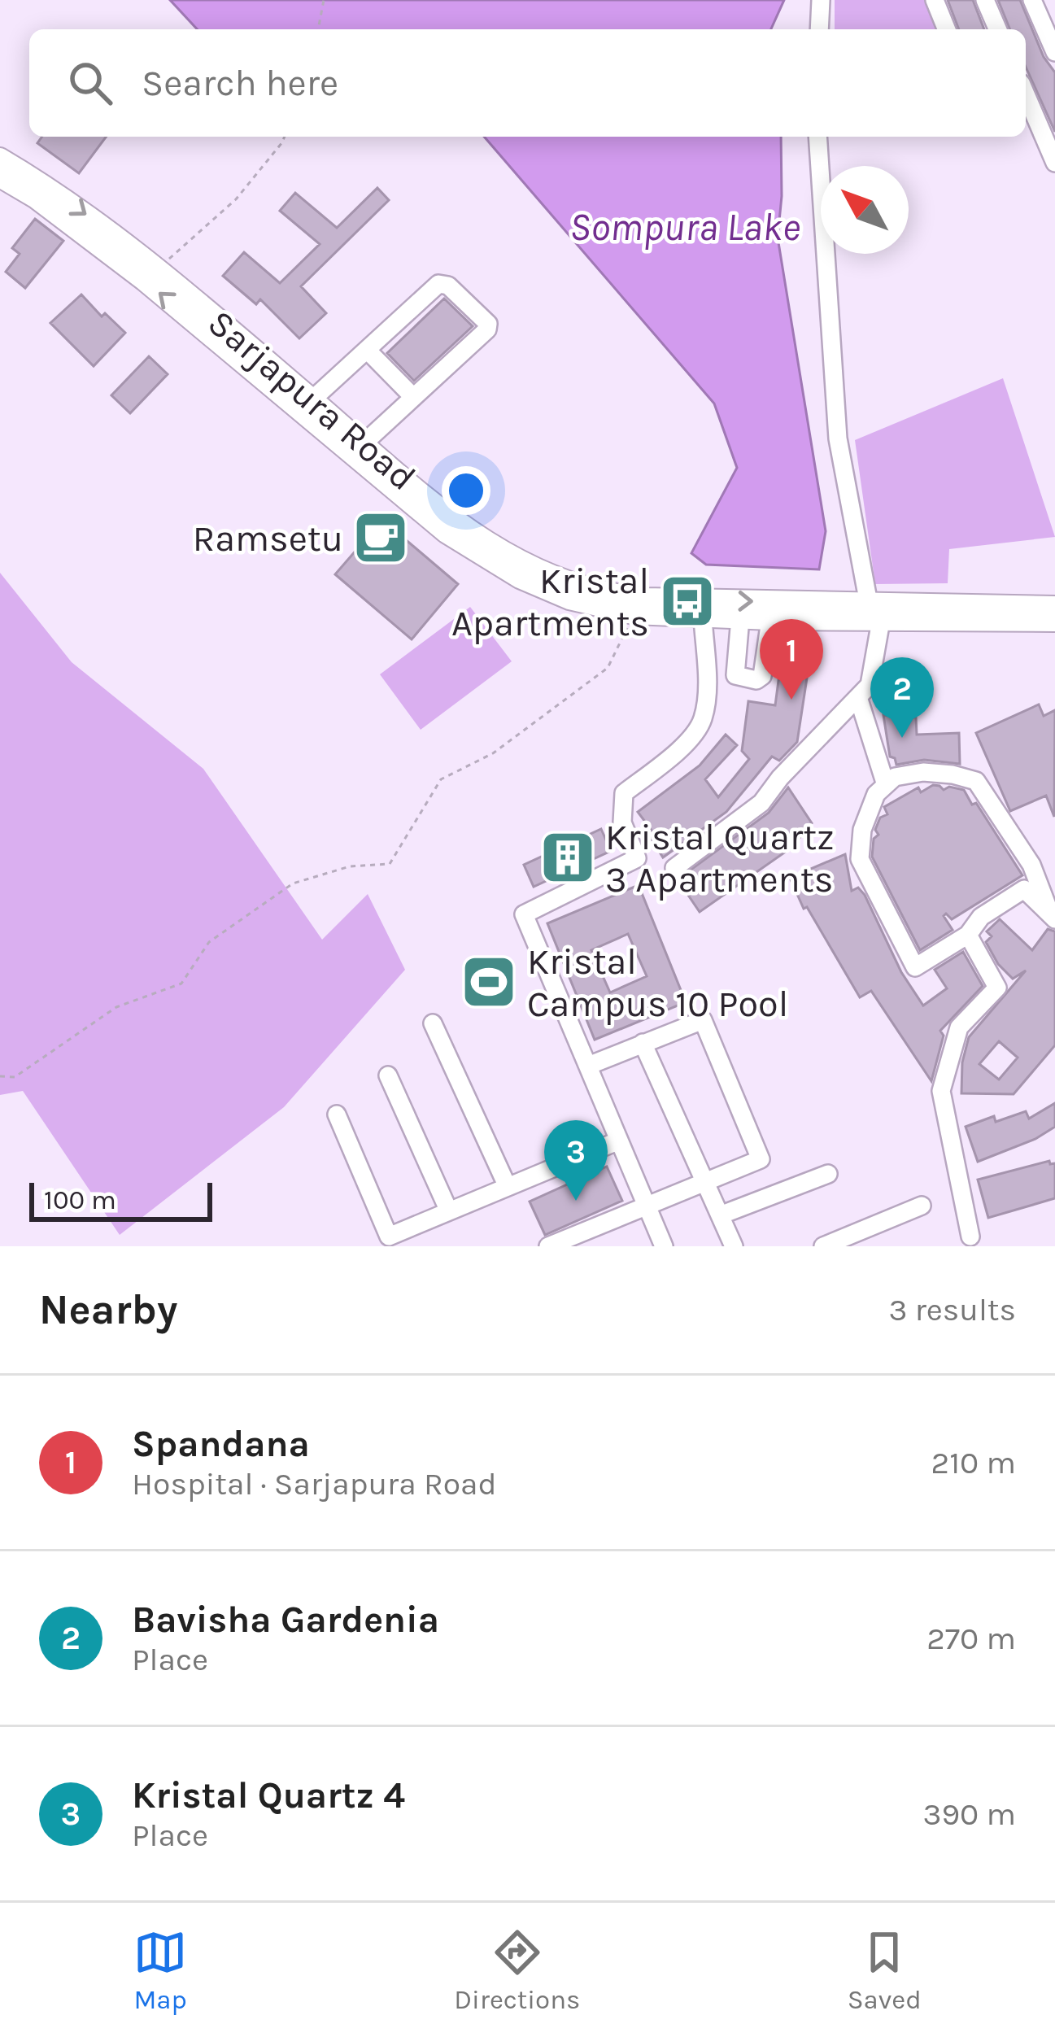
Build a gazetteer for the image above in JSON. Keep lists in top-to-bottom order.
{
  "streets": {
    "main road": ["Sarjapura Road"]
  },
  "water": ["Sompura Lake"],
  "places": {
    "cafe": ["Ramsetu"],
    "bus stop": ["Kristal Apartments"],
    "building": ["Kristal Quartz 3 Apartments"],
    "sports": ["Kristal Campus 10 Pool"]
  },
  "scale_bar": "100 m",
  "north": "top left",
  "page": {
    "search": "Search here",
    "pins": ["1", "2", "3"],
    "scale": "100 m",
    "heading": ["Nearby", "3 results"],
    "list": [
      {
        "mark": "1",
        "name": "Spandana",
        "note": "Hospital · Sarjapura Road",
        "value": "210 m"
      },
      {
        "mark": "2",
        "name": "Bavisha Gardenia",
        "note": "Place",
        "value": "270 m"
      },
      {
        "mark": "3",
        "name": "Kristal Quartz 4",
        "note": "Place",
        "value": "390 m"
      }
    ],
    "nav": ["Map", "Directions", "Saved"]
  }
}
